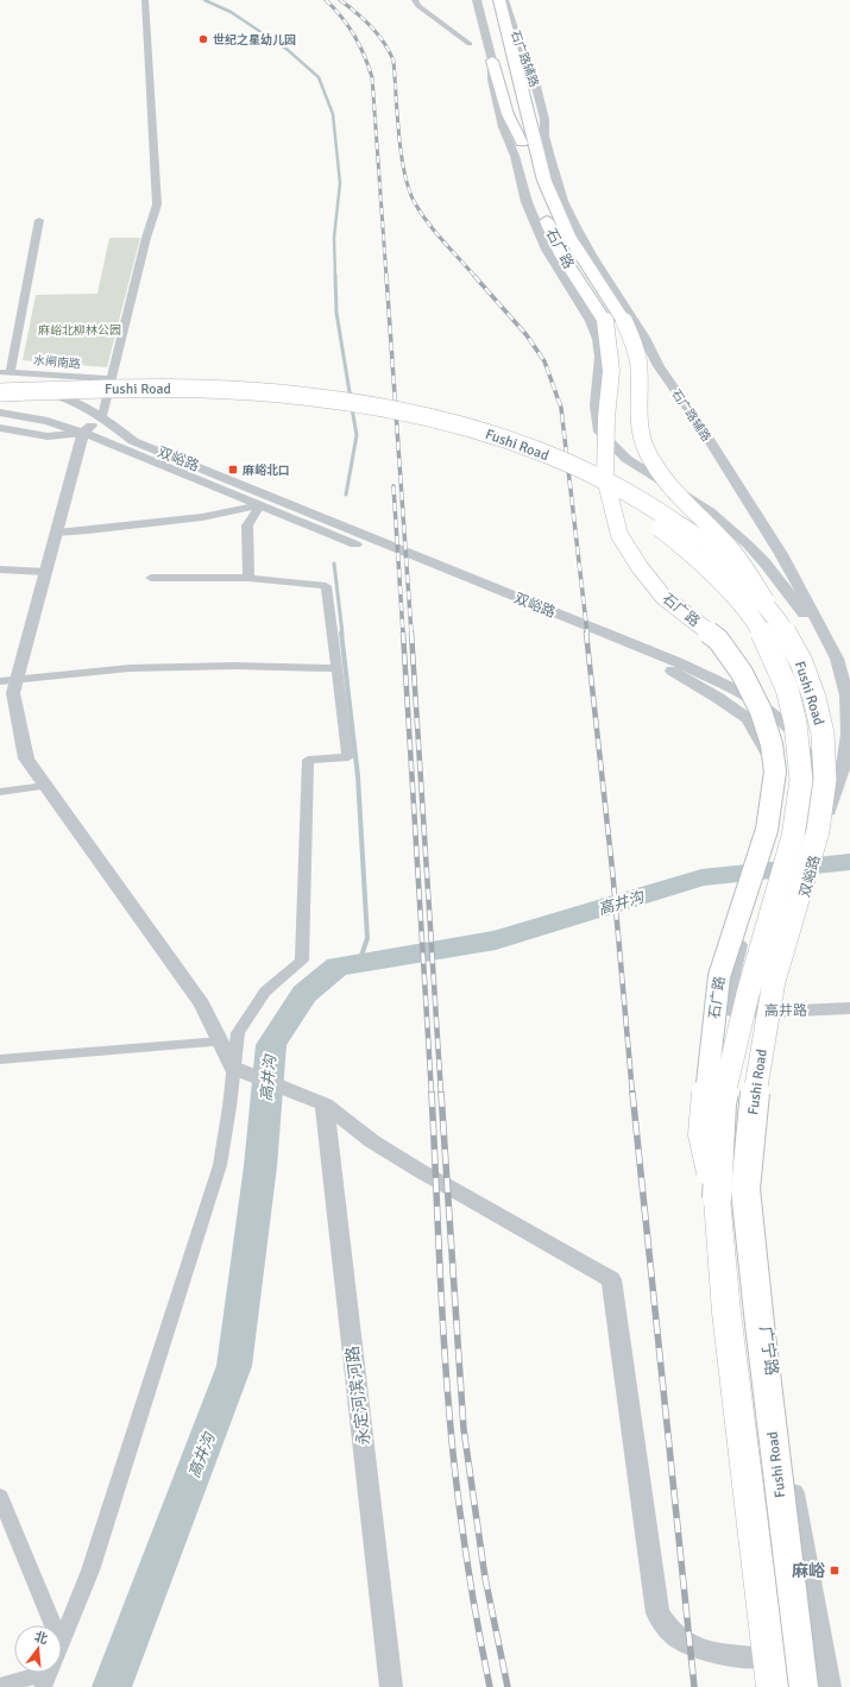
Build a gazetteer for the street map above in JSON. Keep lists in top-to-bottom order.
{
  "streets": {
    "highway": ["Fushi Road"],
    "main road": ["石广路"],
    "street": [
      "石广路辅路",
      "水闸南路",
      "双峪路",
      "高井路",
      "广宁路",
      "永定河滨河路"
    ]
  },
  "crossings": [
    ["石广路辅路", "双峪路"],
    ["石广路", "Fushi Road"],
    ["双峪路", "高井路"],
    ["双峪路", "广宁路"],
    ["高井路", "广宁路"]
  ],
  "water": ["高井沟"],
  "parks": ["麻峪北柳林公园"],
  "places": {
    "other": ["世纪之星幼儿园"],
    "transit": ["麻峪北口", "麻峪"]
  },
  "north": "top"
}
